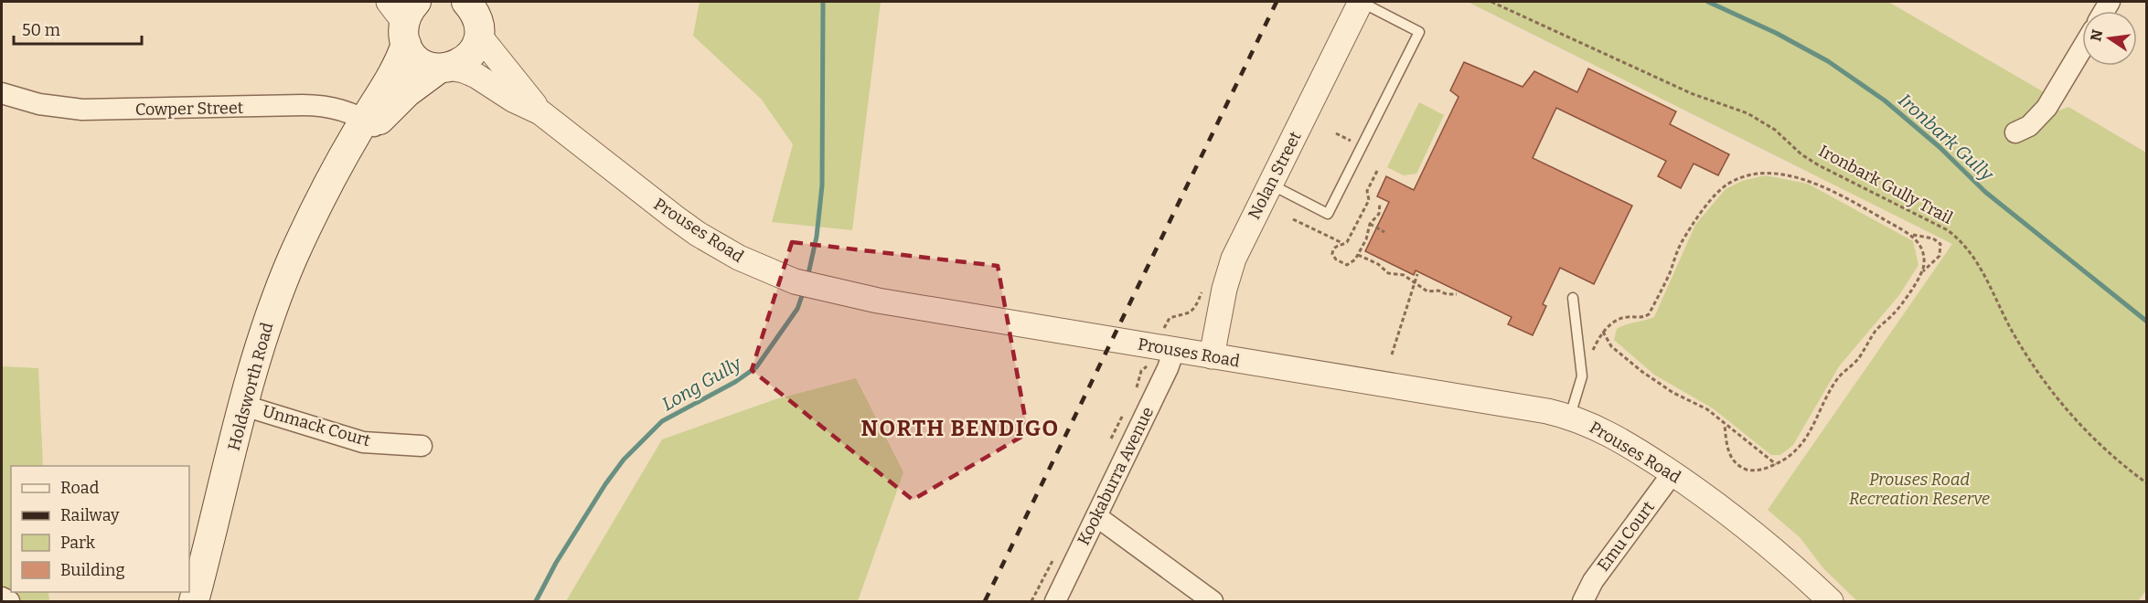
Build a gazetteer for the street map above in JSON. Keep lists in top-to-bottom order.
{
  "streets": {
    "main road": ["Holdsworth Road"],
    "street": [
      "Cowper Street",
      "Nolan Street",
      "Prouses Road",
      "Unmack Court",
      "Kookaburra Avenue",
      "Emu Court"
    ],
    "path": ["Ironbark Gully Trail"]
  },
  "crossings": [
    ["Cowper Street", "Holdsworth Road"],
    ["Nolan Street", "Prouses Road"],
    ["Prouses Road", "Holdsworth Road"],
    ["Prouses Road", "Kookaburra Avenue"],
    ["Prouses Road", "Emu Court"],
    ["Holdsworth Road", "Unmack Court"]
  ],
  "districts": ["NORTH BENDIGO"],
  "water": ["Ironbark Gully", "Long Gully"],
  "parks": ["Prouses Road Recreation Reserve"],
  "legend": [
    "Road",
    "Railway",
    "Park",
    "Building"
  ],
  "scale_bar": "50 m",
  "north": "left"
}
